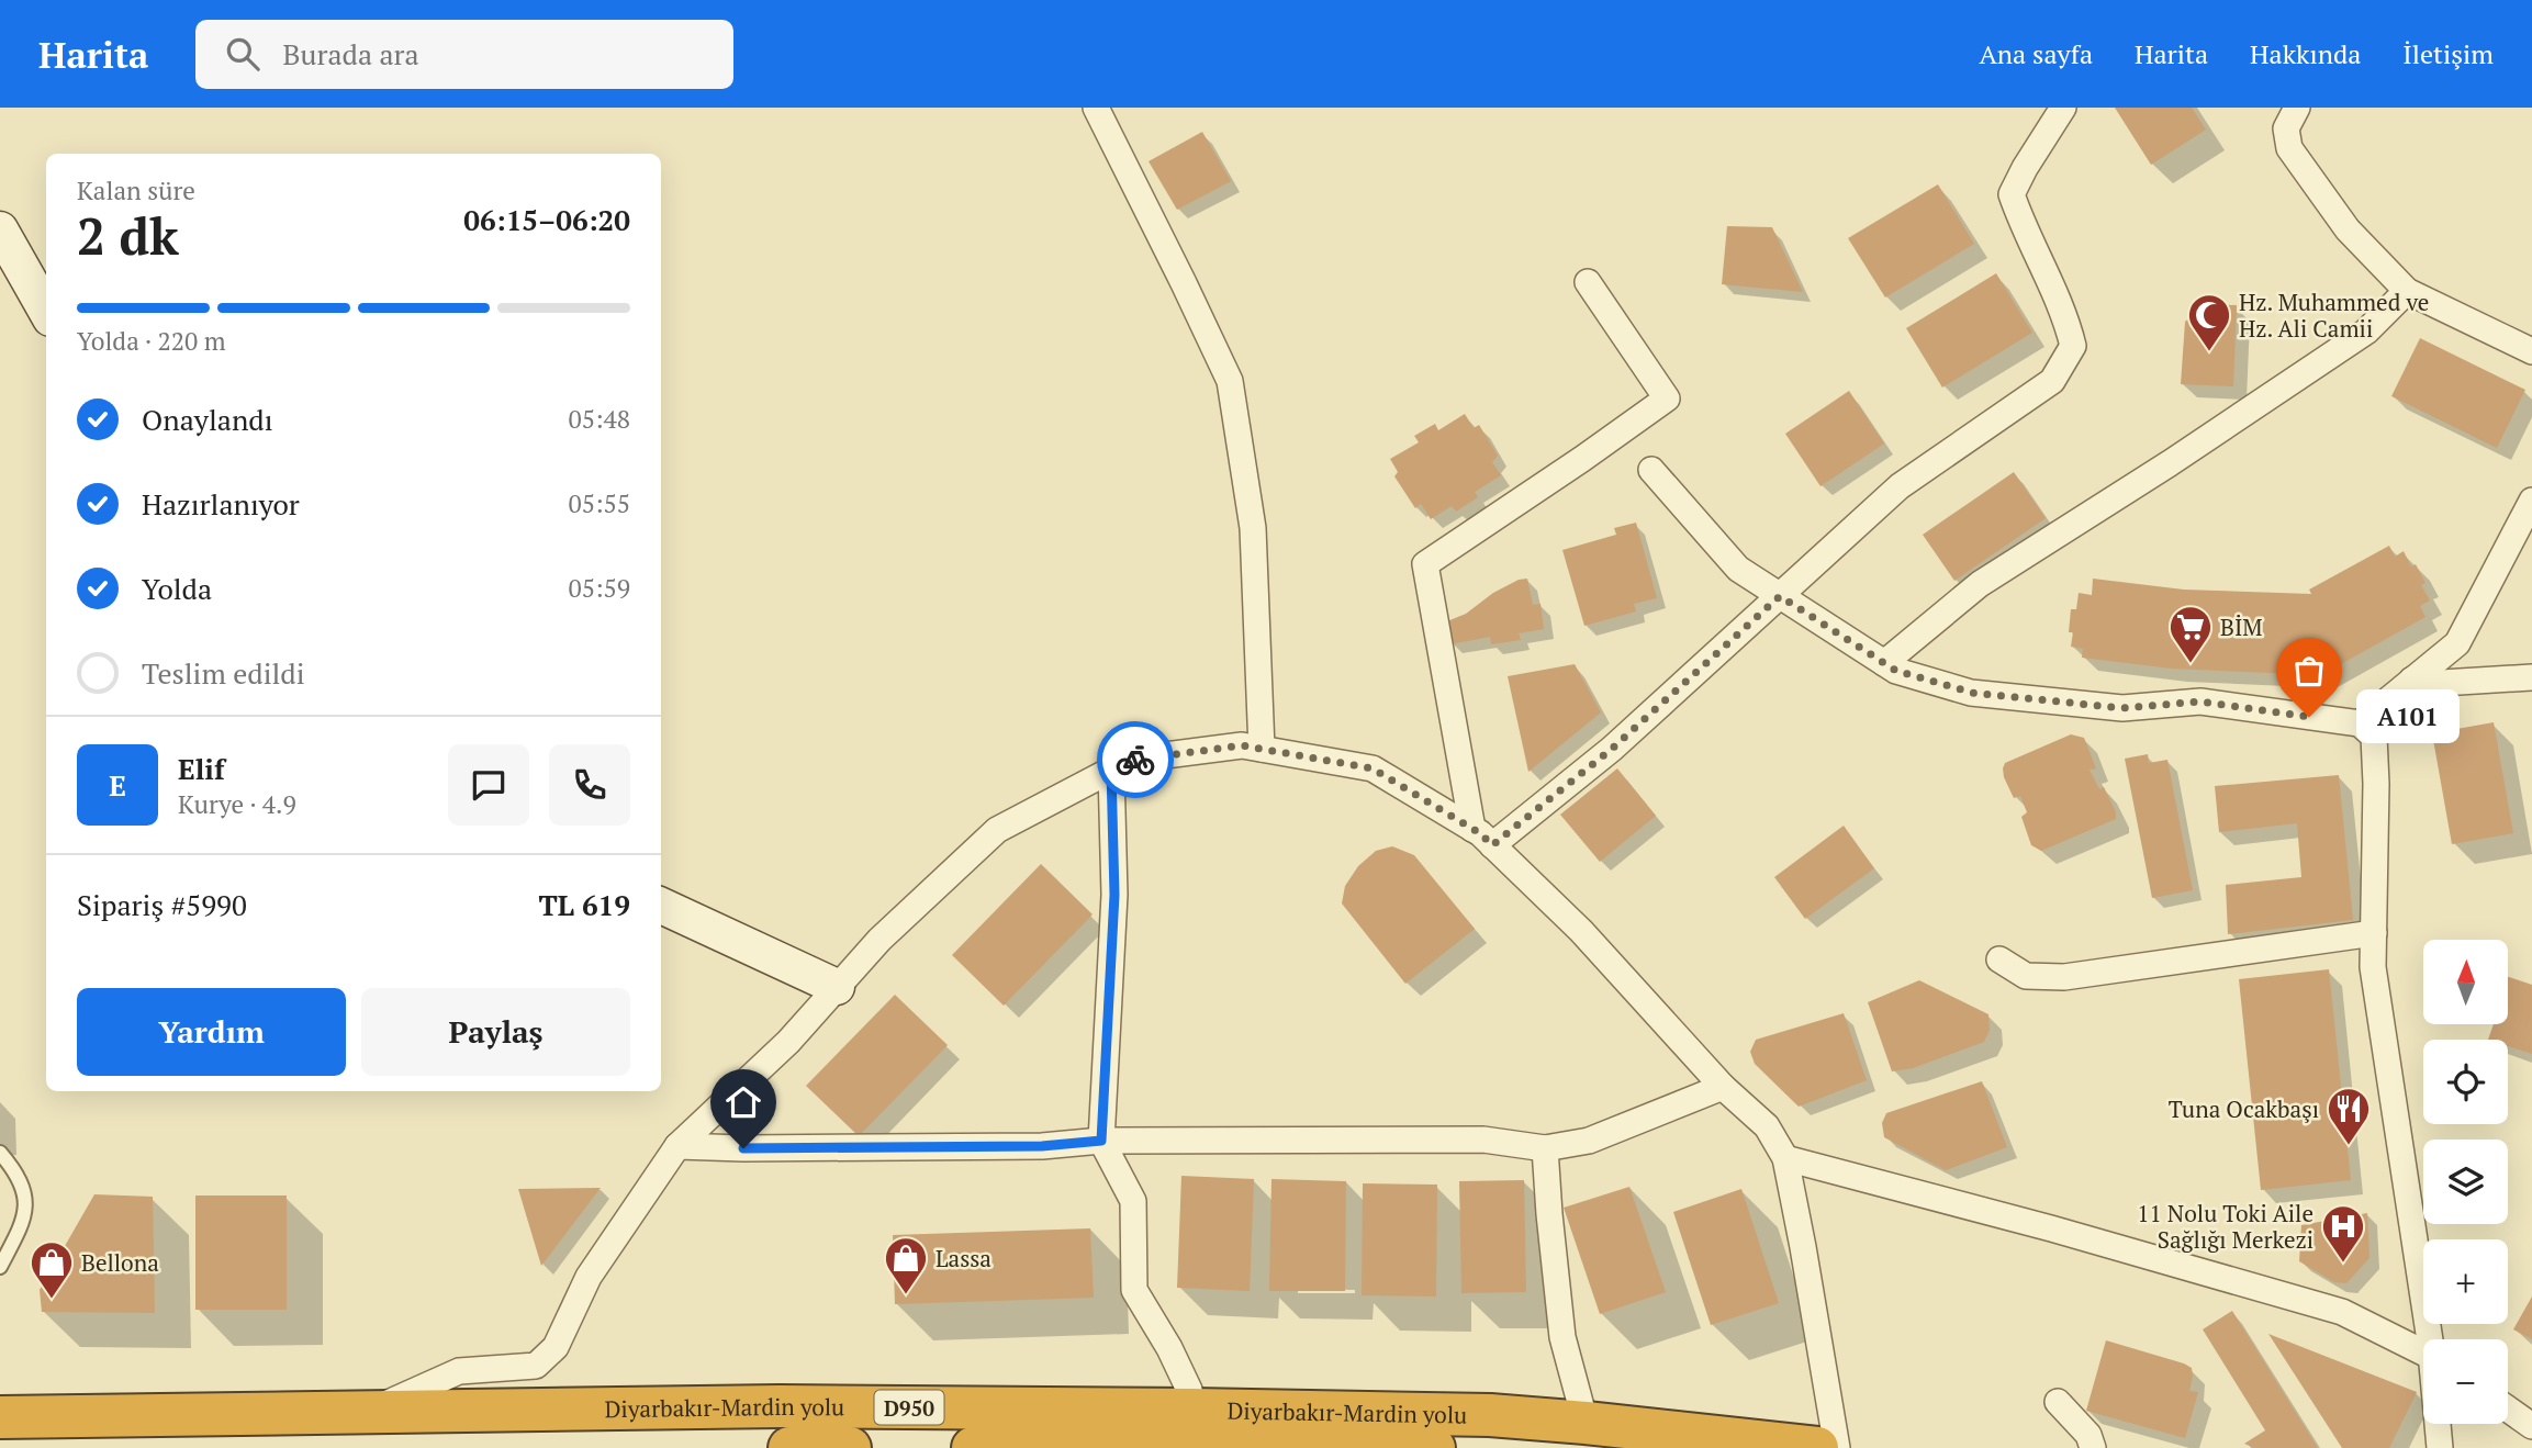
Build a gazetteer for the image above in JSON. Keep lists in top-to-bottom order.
{
  "streets": {
    "highway": ["D950", "Diyarbakır-Mardin yolu"]
  },
  "places": {
    "mosque": ["Hz. Muhammed ve Hz. Ali Camii"],
    "supermarket": ["BİM"],
    "other": ["A101"],
    "restaurant": ["Tuna Ocakbaşı"],
    "hospital": ["11 Nolu Toki Aile Sağlığı Merkezi"],
    "shop": ["Lassa", "Bellona"]
  },
  "north": "top",
  "page": {
    "header": "Harita",
    "search": "Burada ara",
    "nav": [
      "Ana sayfa",
      "Harita",
      "Hakkında",
      "İletişim"
    ],
    "heading": ["2 dk", "Kalan süre", "06:15–06:20"],
    "panel": [
      "Elif",
      "Kurye · 4.9",
      "Sipariş #5990",
      "TL 619"
    ],
    "bar": "Yolda · 220 m",
    "list": [
      ["Onaylandı", "05:48"],
      ["Hazırlanıyor", "05:55"],
      ["Yolda", "05:59"],
      "Teslim edildi"
    ],
    "bubble": "A101",
    "round": "E",
    "map_buttons": ["+", "−"],
    "buttons": ["Yardım", "Paylaş"]
  }
}
